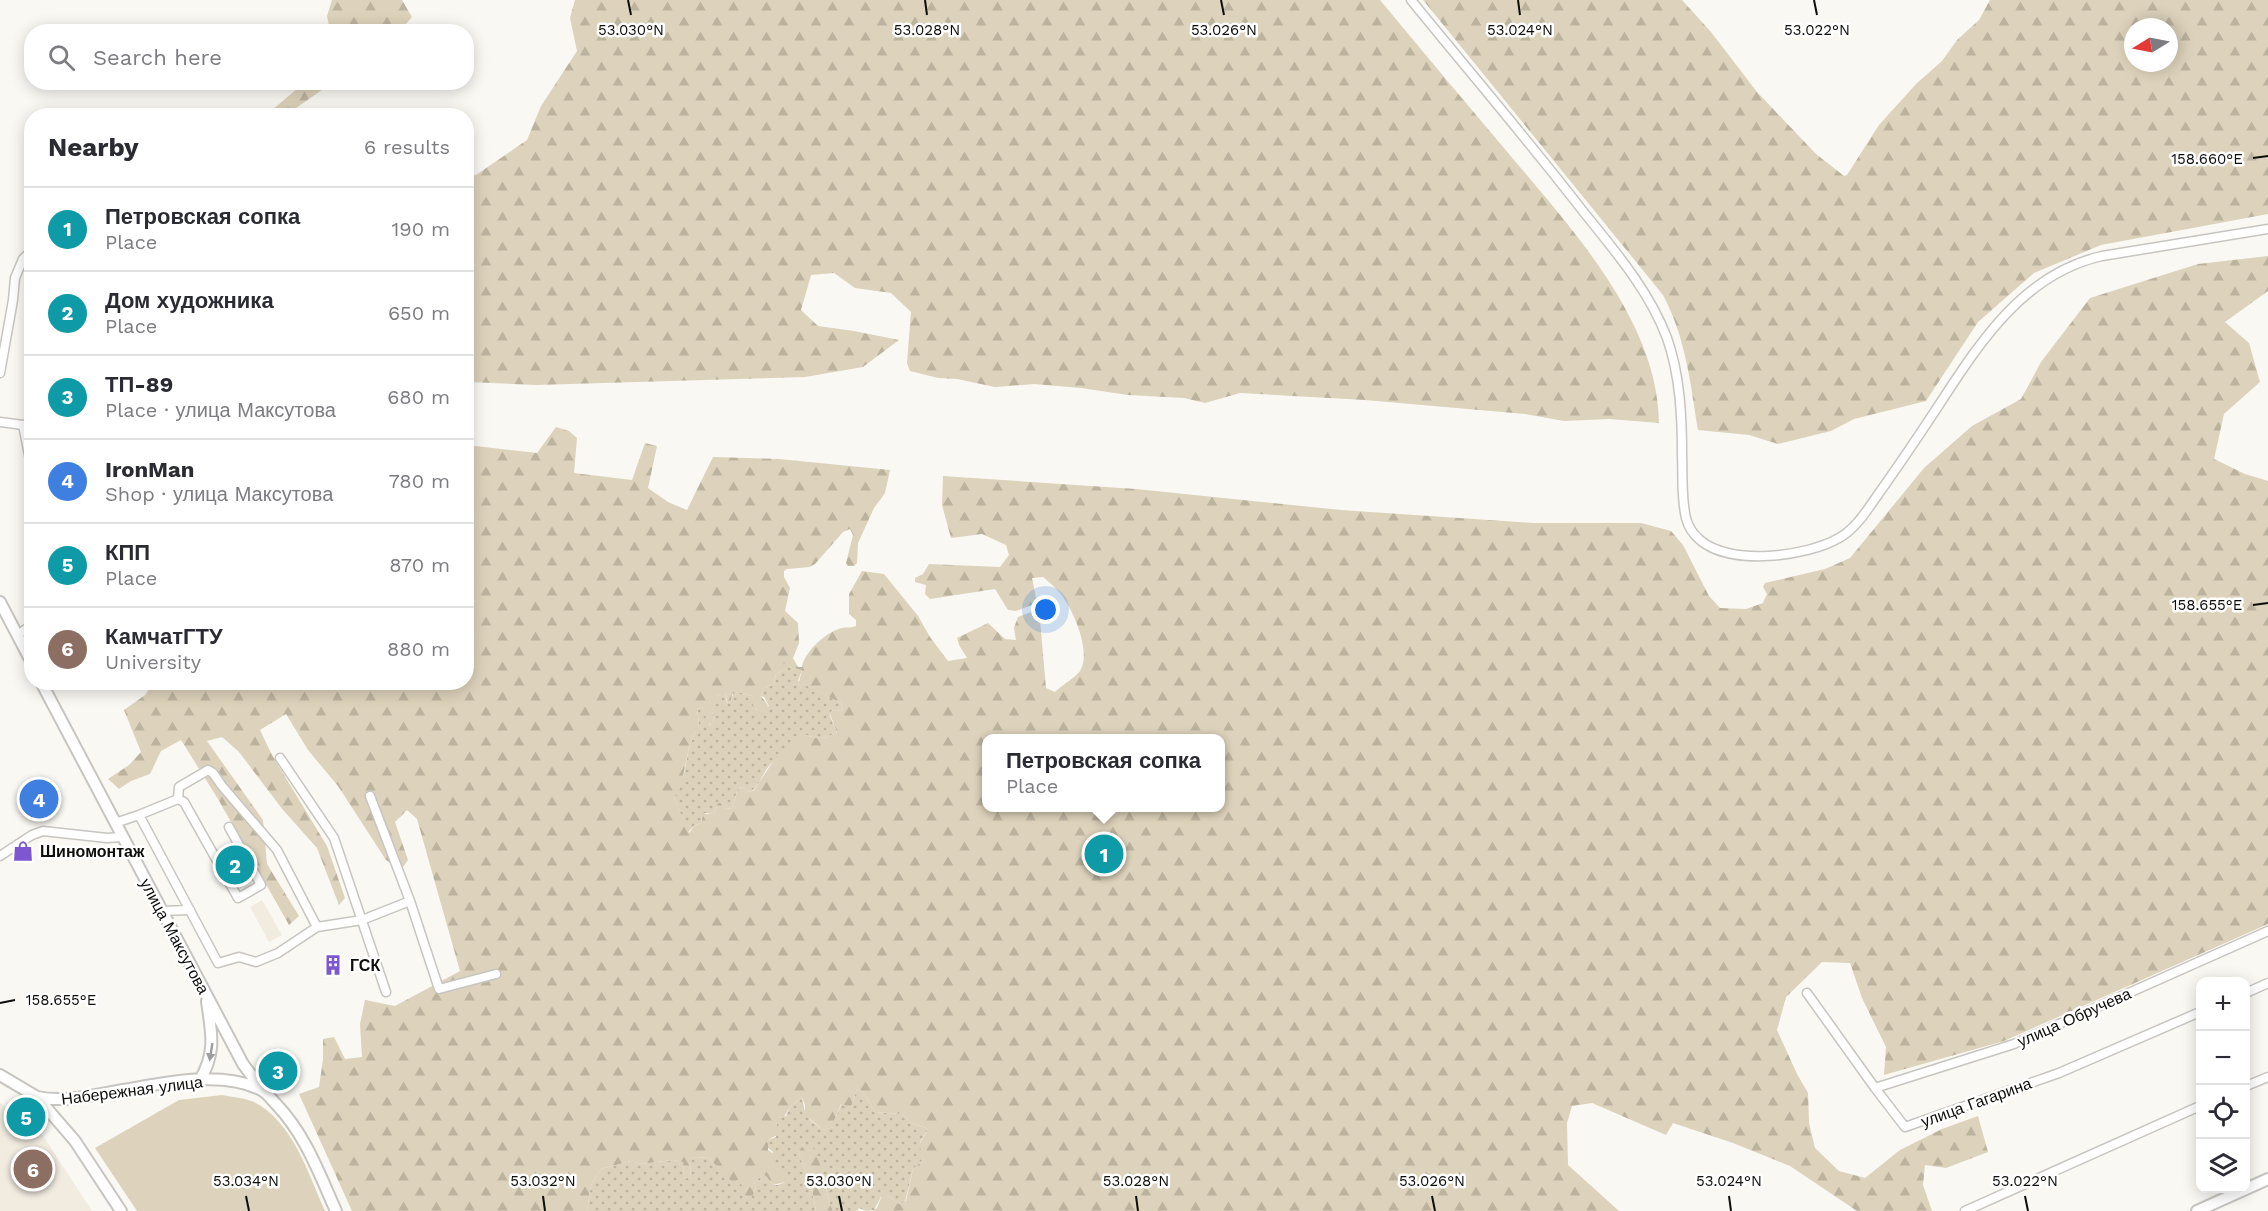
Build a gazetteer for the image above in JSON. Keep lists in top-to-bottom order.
{
  "streets": {
    "main road": ["улица Максутова", "Набережная улица"],
    "street": ["улица Обручева", "улица Гагарина"]
  },
  "crossings": [
    ["улица Максутова", "Набережная улица"],
    ["улица Обручева", "улица Гагарина"]
  ],
  "places": {
    "shop": ["Шиномонтаж"],
    "building": ["ГСК"]
  },
  "north": "left",
  "page": {
    "search": "Search here",
    "heading": ["Nearby", "6 results"],
    "list": [
      {
        "mark": "1",
        "name": "Петровская сопка",
        "note": "Place",
        "value": "190 m"
      },
      {
        "mark": "2",
        "name": "Дом художника",
        "note": "Place",
        "value": "650 m"
      },
      {
        "mark": "3",
        "name": "ТП-89",
        "note": "Place · улица Максутова",
        "value": "680 m"
      },
      {
        "mark": "4",
        "name": "IronMan",
        "note": "Shop · улица Максутова",
        "value": "780 m"
      },
      {
        "mark": "5",
        "name": "КПП",
        "note": "Place",
        "value": "870 m"
      },
      {
        "mark": "6",
        "name": "КамчатГТУ",
        "note": "University",
        "value": "880 m"
      }
    ],
    "popup": ["Петровская сопка", "Place"],
    "pins": [
      "4",
      "1",
      "2",
      "3",
      "5",
      "6"
    ],
    "map_buttons": ["+", "−"]
  },
  "coordinates": [
    "53.030°N",
    "53.028°N",
    "53.026°N",
    "53.024°N",
    "53.022°N",
    "158.660°E",
    "158.655°E",
    "53.034°N",
    "53.032°N"
  ]
}
